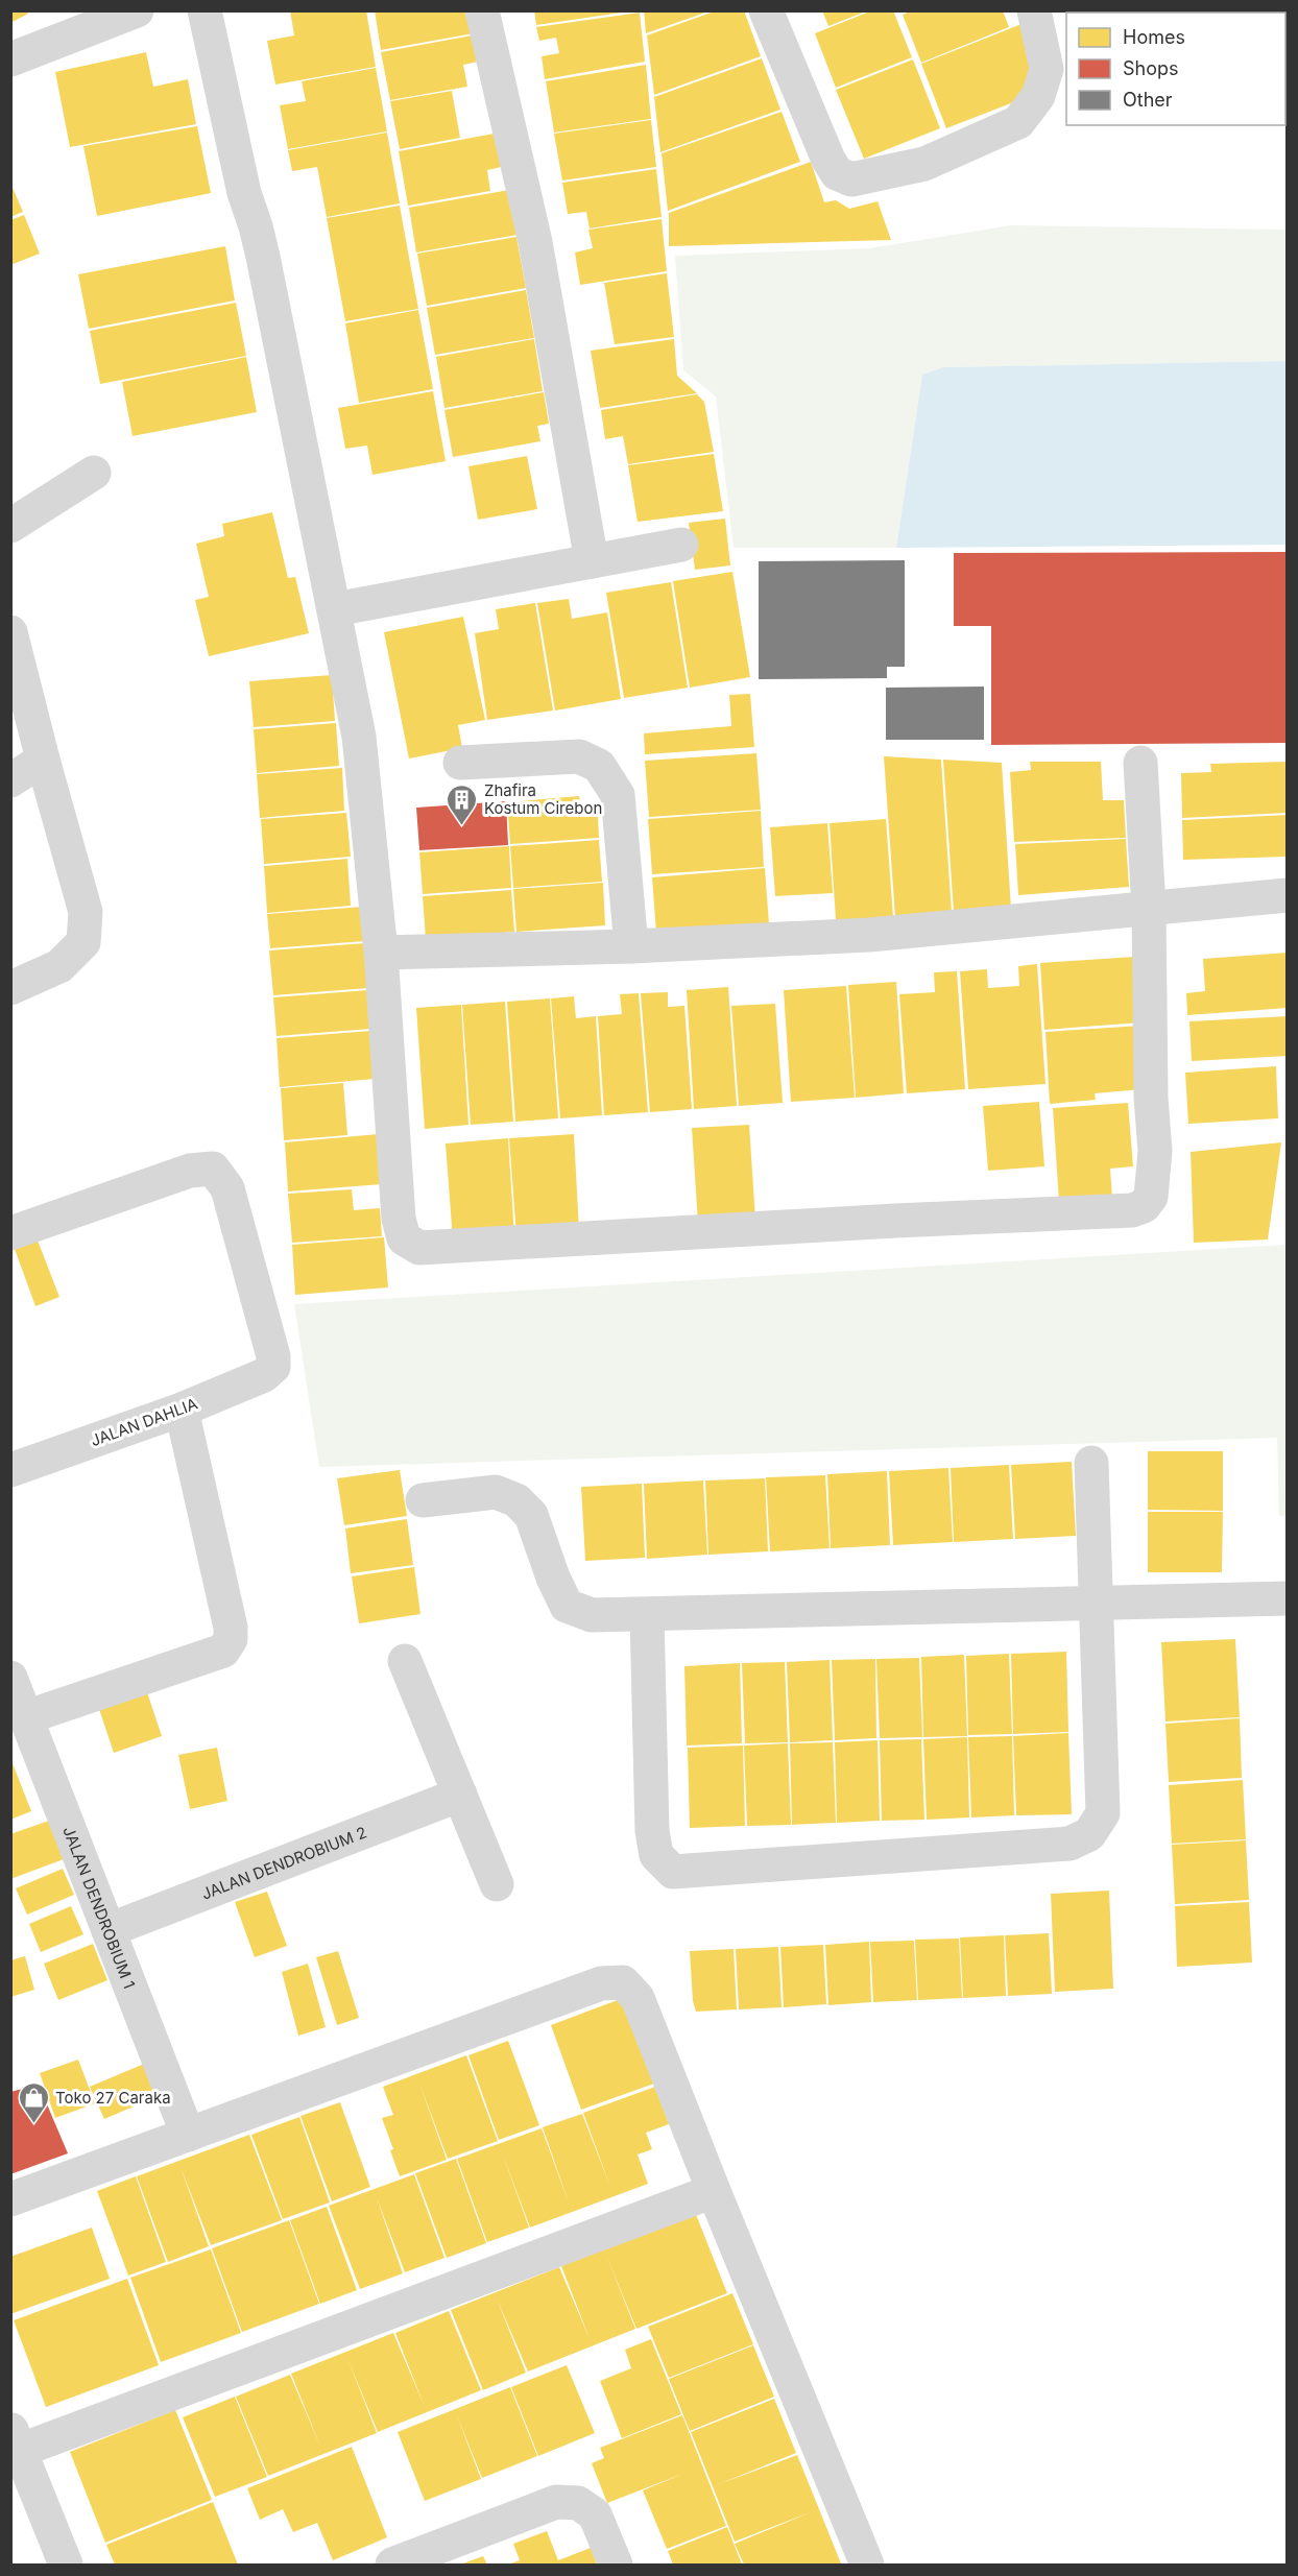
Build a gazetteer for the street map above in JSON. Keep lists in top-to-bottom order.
{
  "streets": {
    "street": ["JALAN DAHLIA", "JALAN DENDROBIUM 2", "JALAN DENDROBIUM 1"]
  },
  "crossings": [
    ["JALAN DENDROBIUM 2", "JALAN DENDROBIUM 1"]
  ],
  "places": {
    "building": ["Zhafira Kostum Cirebon"],
    "shop": ["Toko 27 Caraka"]
  },
  "legend": ["Homes", "Shops", "Other"]
}
